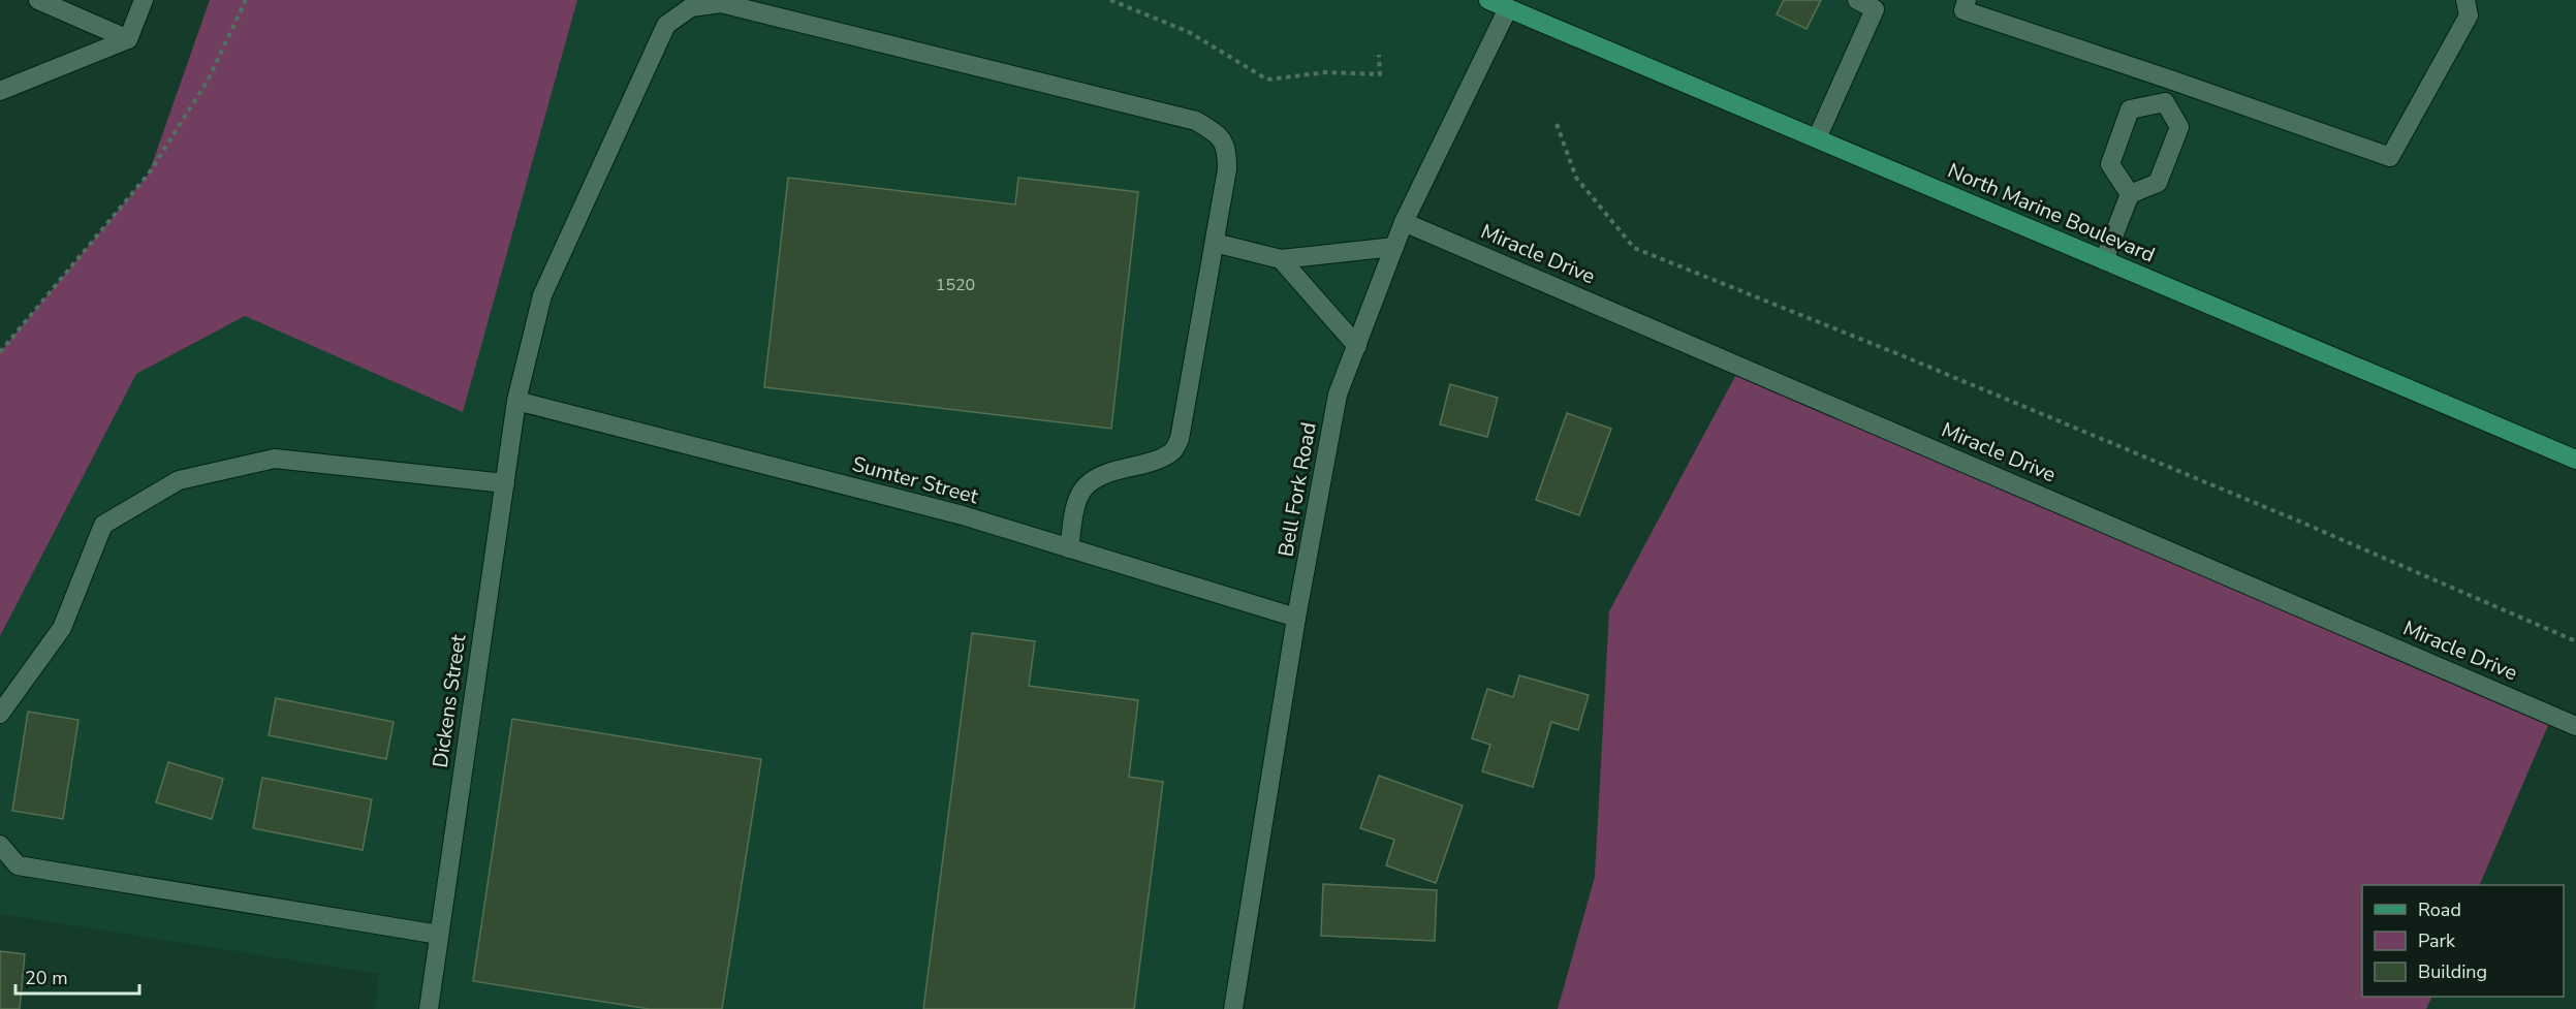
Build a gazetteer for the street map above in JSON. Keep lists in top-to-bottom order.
{
  "streets": {
    "main road": ["North Marine Boulevard"],
    "street": [
      "Miracle Drive",
      "Sumter Street",
      "Bell Fork Road",
      "Dickens Street"
    ]
  },
  "crossings": [
    ["North Marine Boulevard", "Bell Fork Road"],
    ["Miracle Drive", "Bell Fork Road"],
    ["Sumter Street", "Bell Fork Road"],
    ["Sumter Street", "Dickens Street"]
  ],
  "house_numbers": ["1520"],
  "legend": ["Road", "Park", "Building"],
  "scale_bar": "20 m"
}
